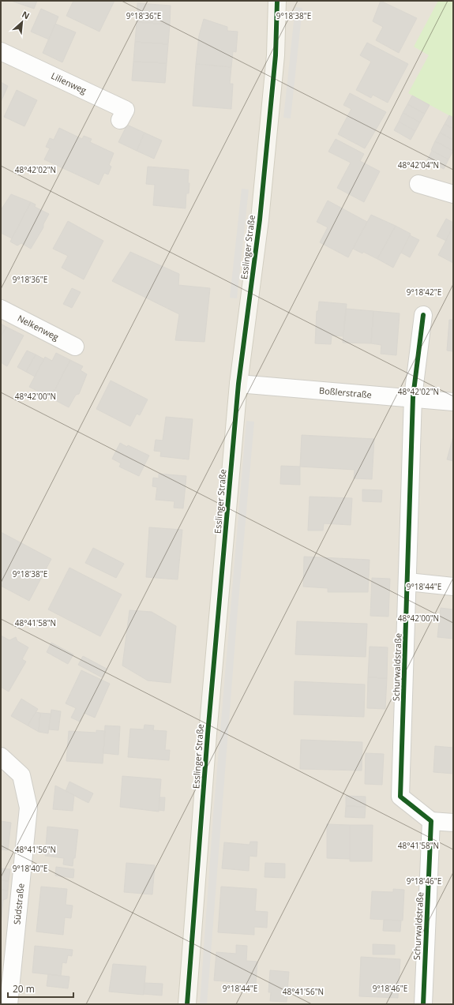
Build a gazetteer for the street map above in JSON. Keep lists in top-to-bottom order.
{
  "streets": {
    "main road": ["Esslinger Straße"],
    "street": [
      "Lilienweg",
      "Nelkenweg",
      "Boßlerstraße",
      "Schurwaldstraße",
      "Südstraße"
    ]
  },
  "crossings": [
    ["Esslinger Straße", "Boßlerstraße"],
    ["Boßlerstraße", "Schurwaldstraße"]
  ],
  "scale_bar": "20 m",
  "north": "top right",
  "coordinates": [
    "9°18'36\"E",
    "9°18'38\"E",
    "48°42'04\"N",
    "48°42'02\"N",
    "9°18'42\"E",
    "48°42'00\"N",
    "9°18'44\"E",
    "48°41'58\"N",
    "48°41'56\"N",
    "9°18'40\"E",
    "9°18'46\"E"
  ]
}
